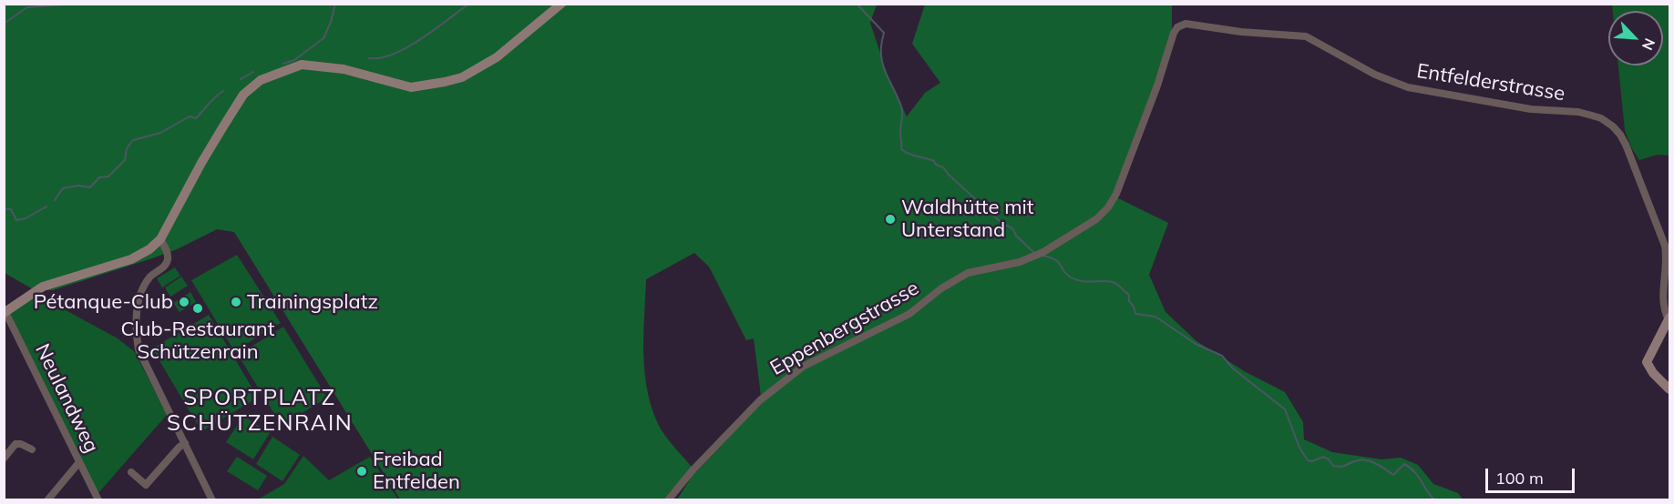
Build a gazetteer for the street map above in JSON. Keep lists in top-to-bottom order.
{
  "streets": {
    "street": ["Entfelderstrasse", "Eppenbergstrasse", "Neulandweg"]
  },
  "crossings": [
    ["Entfelderstrasse", "Eppenbergstrasse"]
  ],
  "districts": ["SPORTPLATZ SCHÜTZENRAIN"],
  "places": [
    "Waldhütte mit Unterstand",
    "Pétanque-Club",
    "Trainingsplatz",
    "Club-Restaurant Schützenrain",
    "Freibad Entfelden"
  ],
  "scale_bar": "100 m",
  "north": "bottom right"
}
